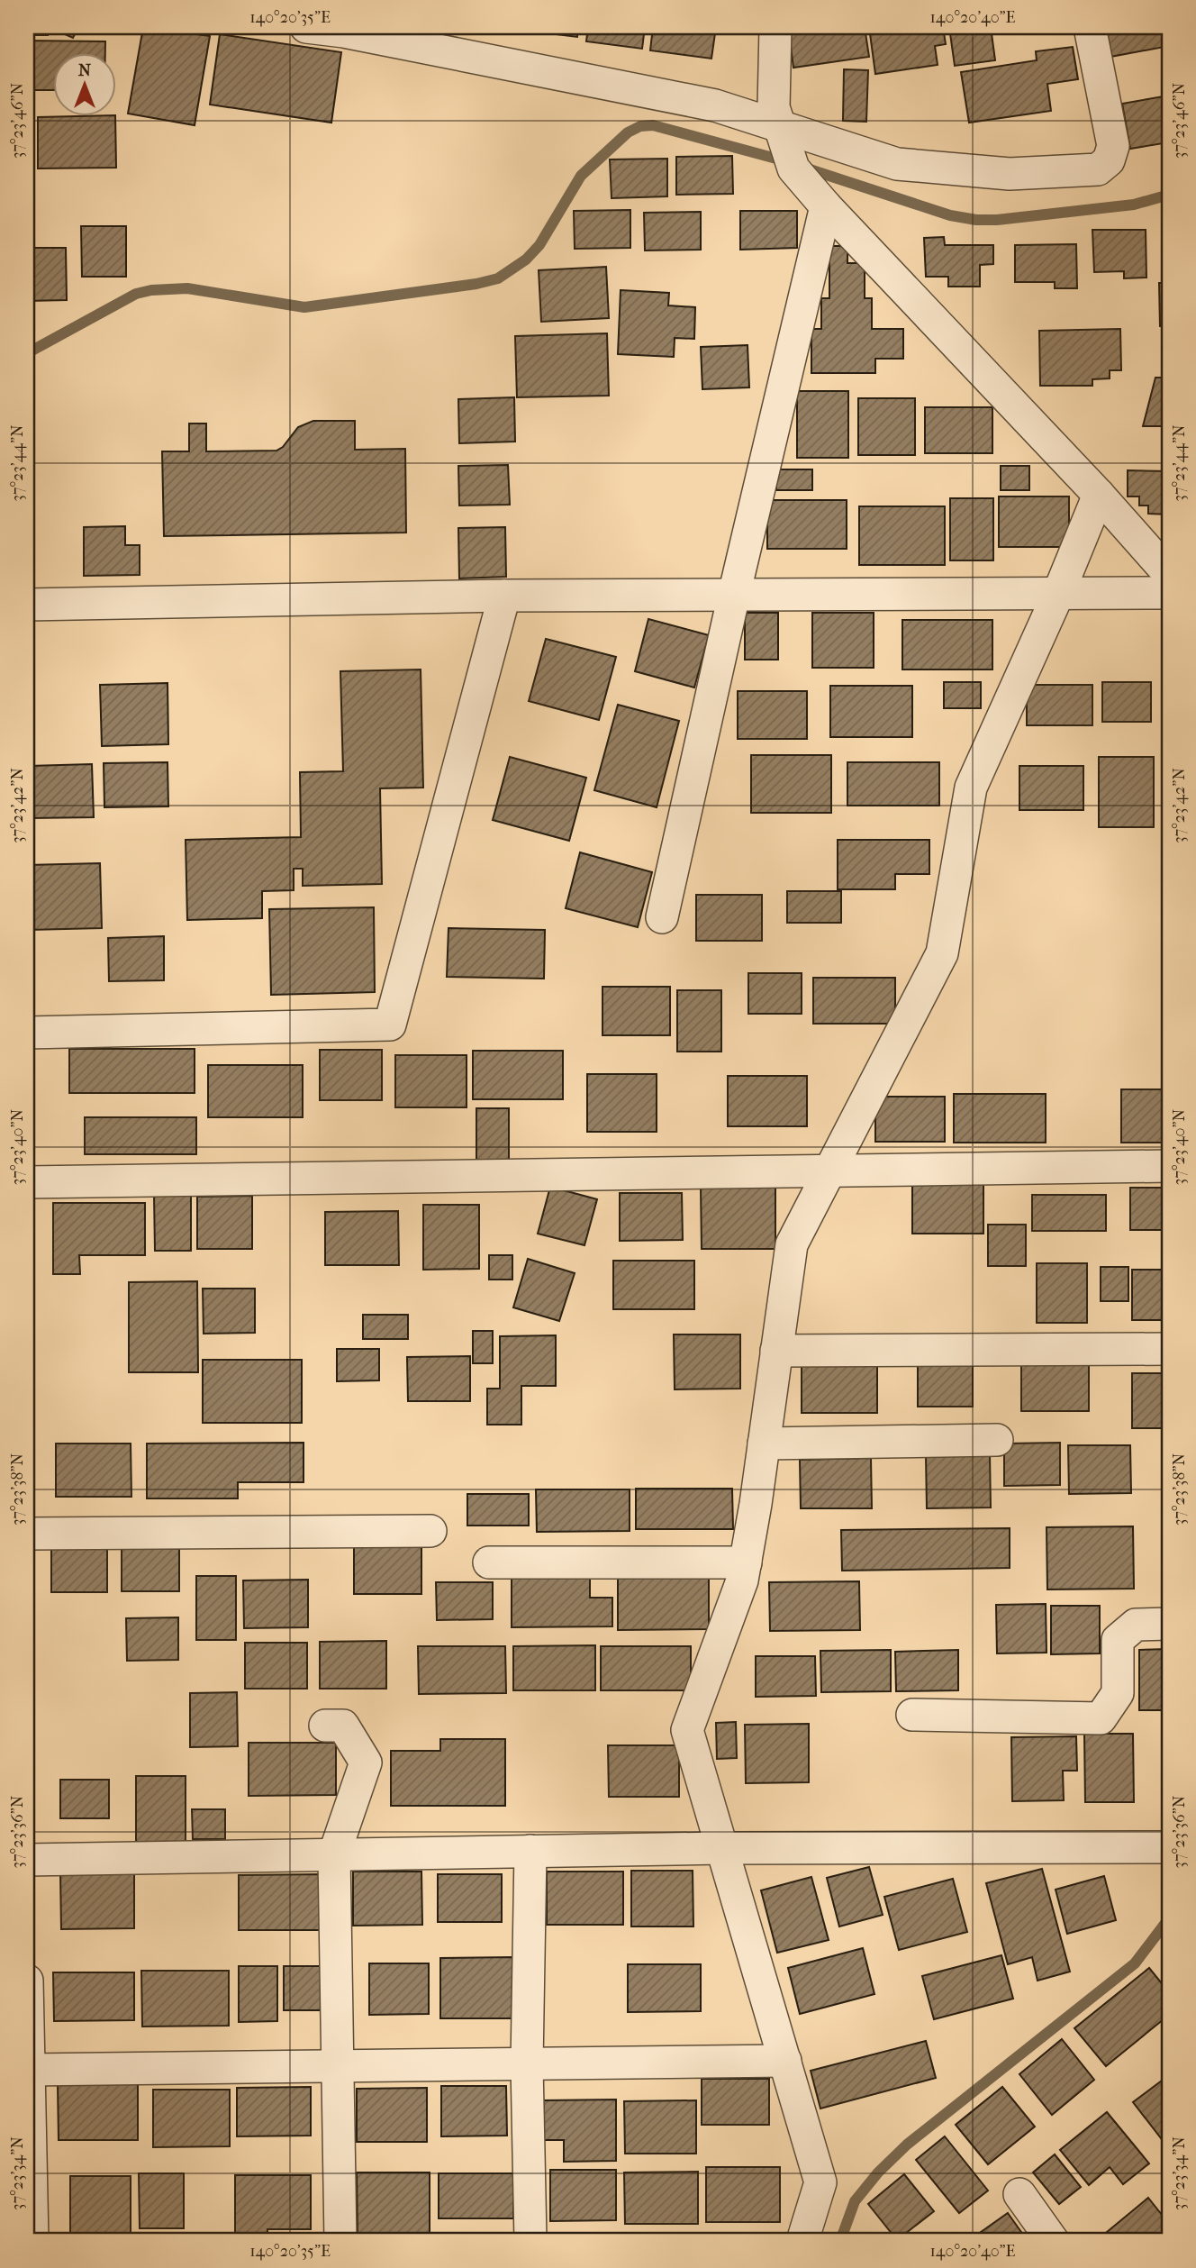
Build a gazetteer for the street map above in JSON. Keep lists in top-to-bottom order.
{
  "north": "top",
  "coordinates": [
    "140°20'35\"E",
    "140°20'40\"E",
    "37°23'46\"N",
    "37°23'44\"N",
    "37°23'42\"N",
    "37°23'40\"N",
    "37°23'38\"N",
    "37°23'36\"N",
    "37°23'34\"N"
  ]
}
